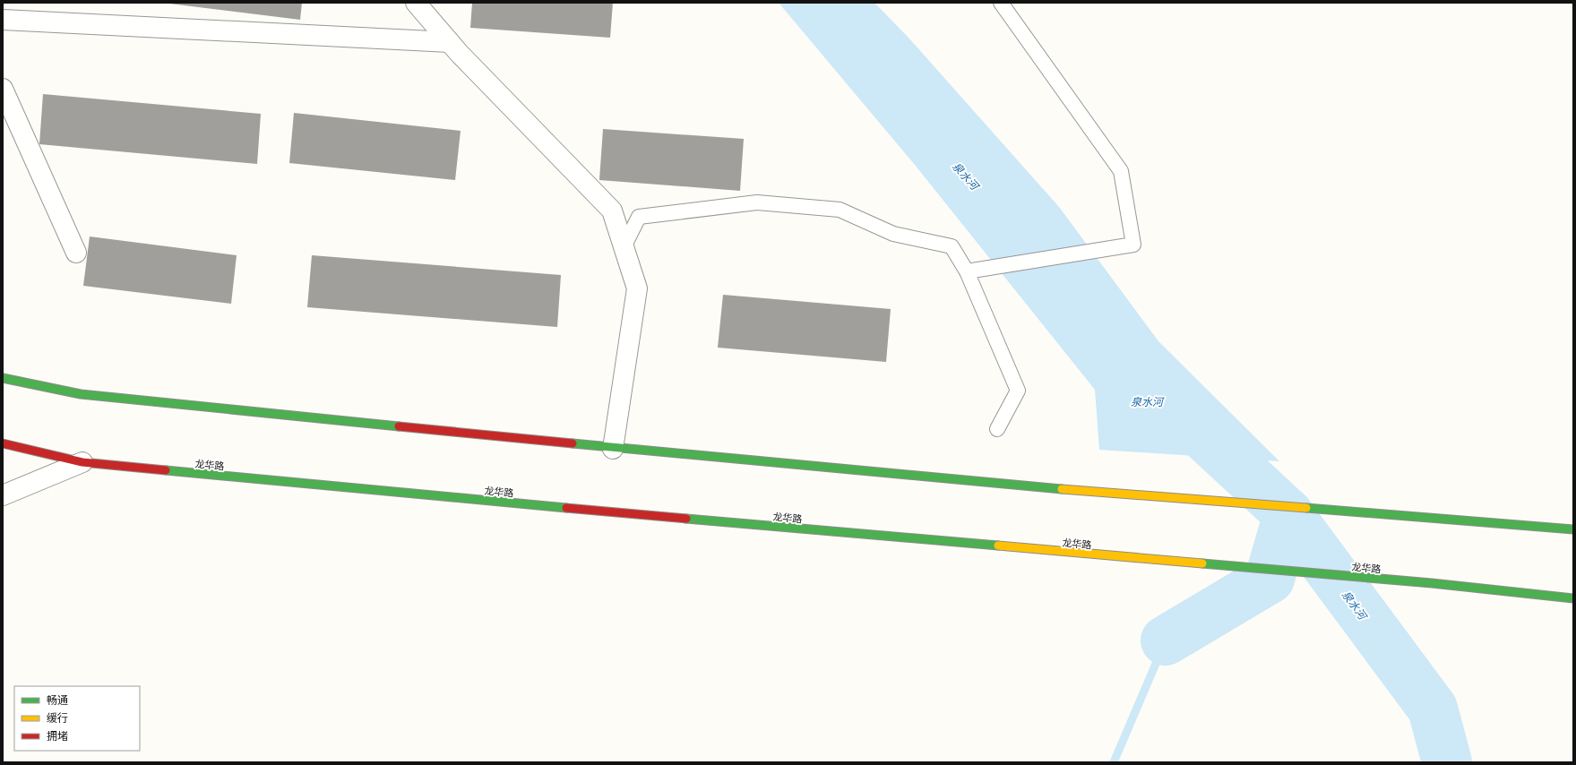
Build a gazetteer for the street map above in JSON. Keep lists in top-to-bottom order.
{
  "streets": {
    "street": ["龙华路"]
  },
  "water": ["泉水河"],
  "legend": ["畅通", "缓行", "拥堵"]
}
